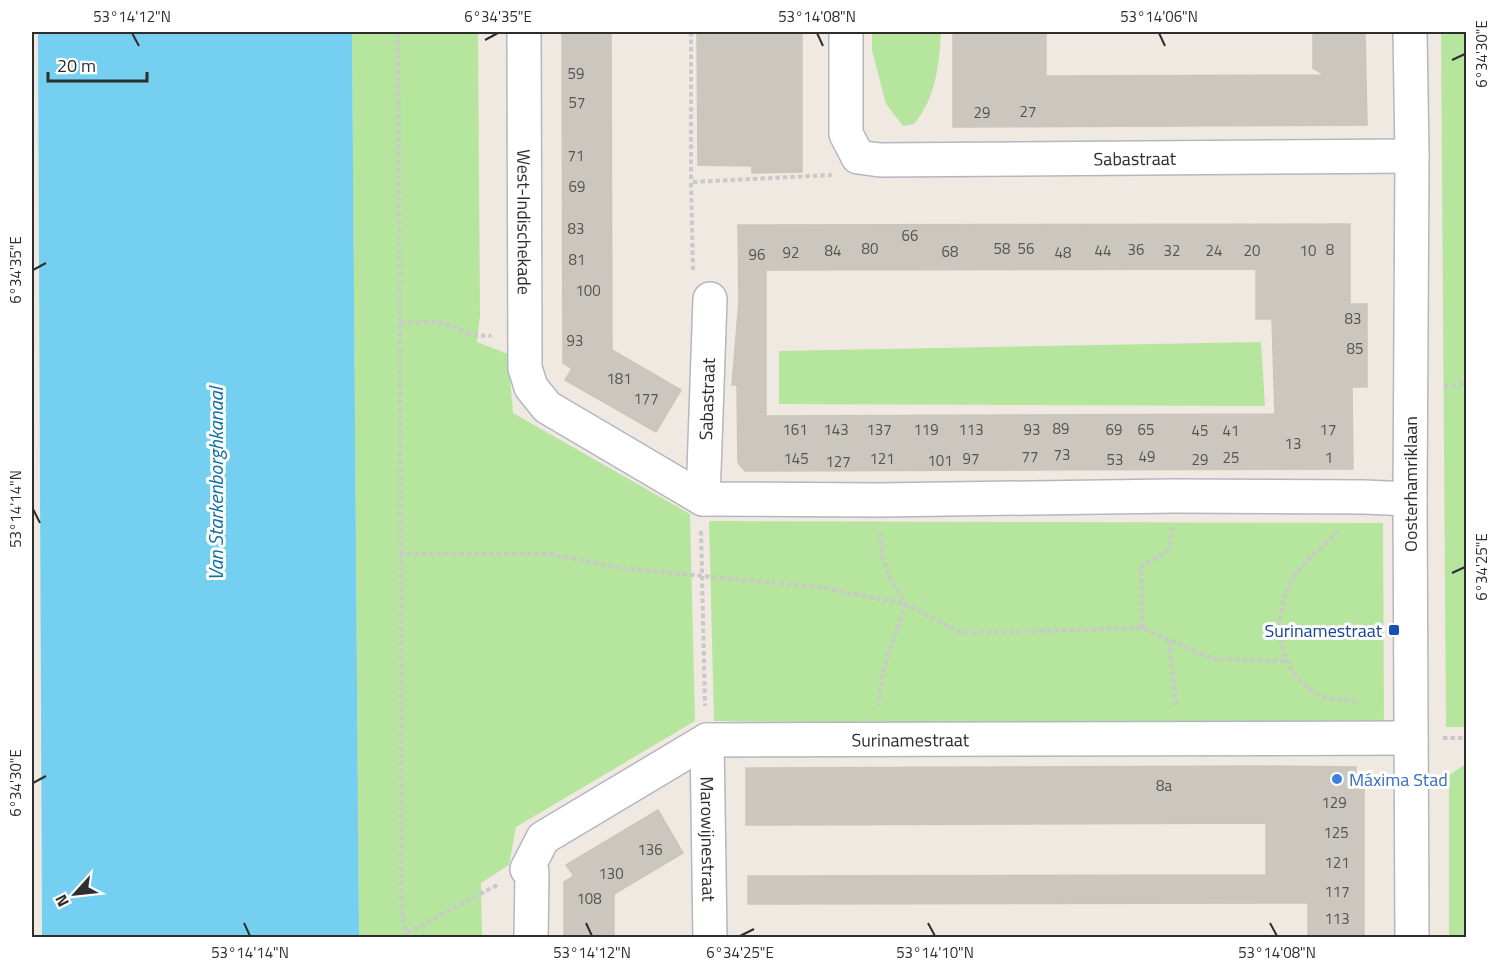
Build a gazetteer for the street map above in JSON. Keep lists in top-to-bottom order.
{
  "streets": {
    "street": [
      "Sabastraat",
      "West-Indischekade",
      "Oosterhamriklaan",
      "Surinamestraat",
      "Marowijnestraat"
    ]
  },
  "crossings": [
    ["Sabastraat", "West-Indischekade"],
    ["Sabastraat", "Oosterhamriklaan"],
    ["Oosterhamriklaan", "Surinamestraat"],
    ["Surinamestraat", "Marowijnestraat"]
  ],
  "water": ["Van Starkenborghkanaal"],
  "places": {
    "transit": ["Surinamestraat"],
    "other": ["Máxima Stad"]
  },
  "house_numbers": [
    "59",
    "57",
    "27",
    "29",
    "71",
    "69",
    "83",
    "66",
    "80",
    "58",
    "56",
    "36",
    "8",
    "84",
    "44",
    "32",
    "24",
    "20",
    "10",
    "68",
    "92",
    "48",
    "96",
    "81",
    "100",
    "83",
    "93",
    "85",
    "181",
    "177",
    "89",
    "161",
    "143",
    "137",
    "119",
    "113",
    "93",
    "69",
    "65",
    "17",
    "45",
    "41",
    "13",
    "73",
    "77",
    "49",
    "25",
    "1",
    "145",
    "121",
    "97",
    "53",
    "29",
    "101",
    "127",
    "8a",
    "129",
    "125",
    "136",
    "121",
    "130",
    "117",
    "108",
    "113"
  ],
  "scale_bar": "20 m",
  "north": "bottom left",
  "coordinates": [
    "53°14'12\"N",
    "6°34'35\"E",
    "53°14'08\"N",
    "53°14'06\"N",
    "6°34'30\"E",
    "53°14'14\"N",
    "6°34'25\"E",
    "53°14'10\"N"
  ]
}
